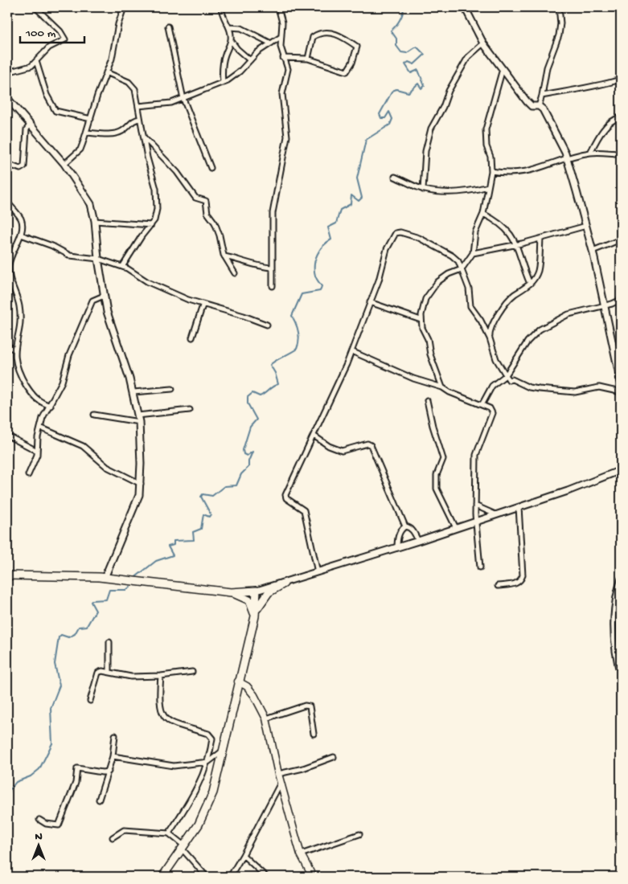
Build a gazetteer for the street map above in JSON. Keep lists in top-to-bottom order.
{
  "scale_bar": "100 m",
  "north": "top"
}
